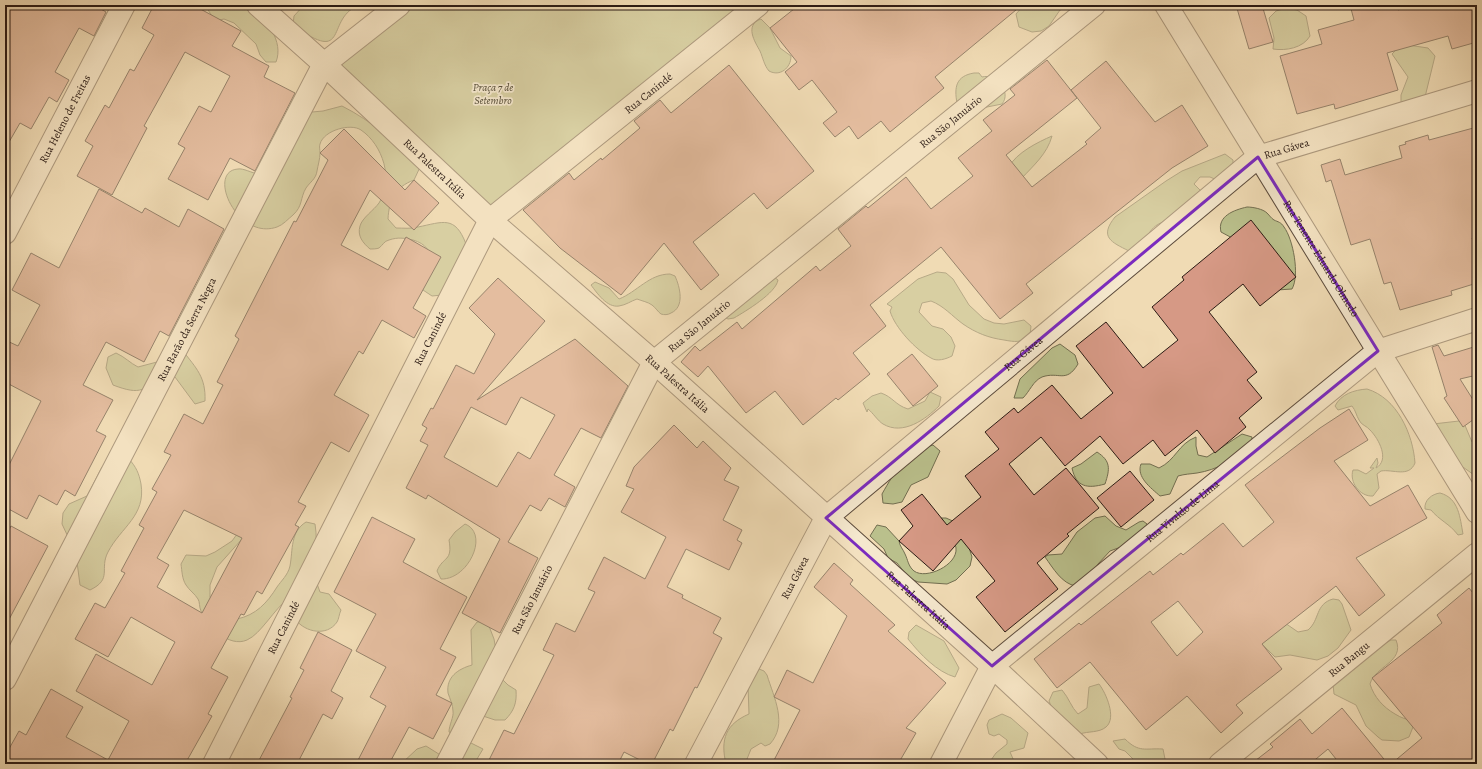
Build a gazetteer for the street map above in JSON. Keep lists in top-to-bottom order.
{
  "streets": {
    "street": [
      "Rua Canindé",
      "Rua Heleno de Freitas",
      "Rua São Januário",
      "Rua Gávea",
      "Rua Palestra Itália",
      "Rua Tenente Eduardo Olmedo",
      "Rua Barão da Serra Negra",
      "Rua Vivaldo de Lima",
      "Rua Bangu"
    ]
  },
  "crossings": [
    ["Rua Canindé", "Rua Palestra Itália"],
    ["Rua São Januário", "Rua Palestra Itália"],
    ["Rua Gávea", "Rua Palestra Itália"],
    ["Rua Gávea", "Rua Tenente Eduardo Olmedo"],
    ["Rua Palestra Itália", "Rua Barão da Serra Negra"],
    ["Rua Palestra Itália", "Rua Vivaldo de Lima"],
    ["Rua Tenente Eduardo Olmedo", "Rua Vivaldo de Lima"]
  ],
  "parks": ["Praça 7 de Setembro"]
}
